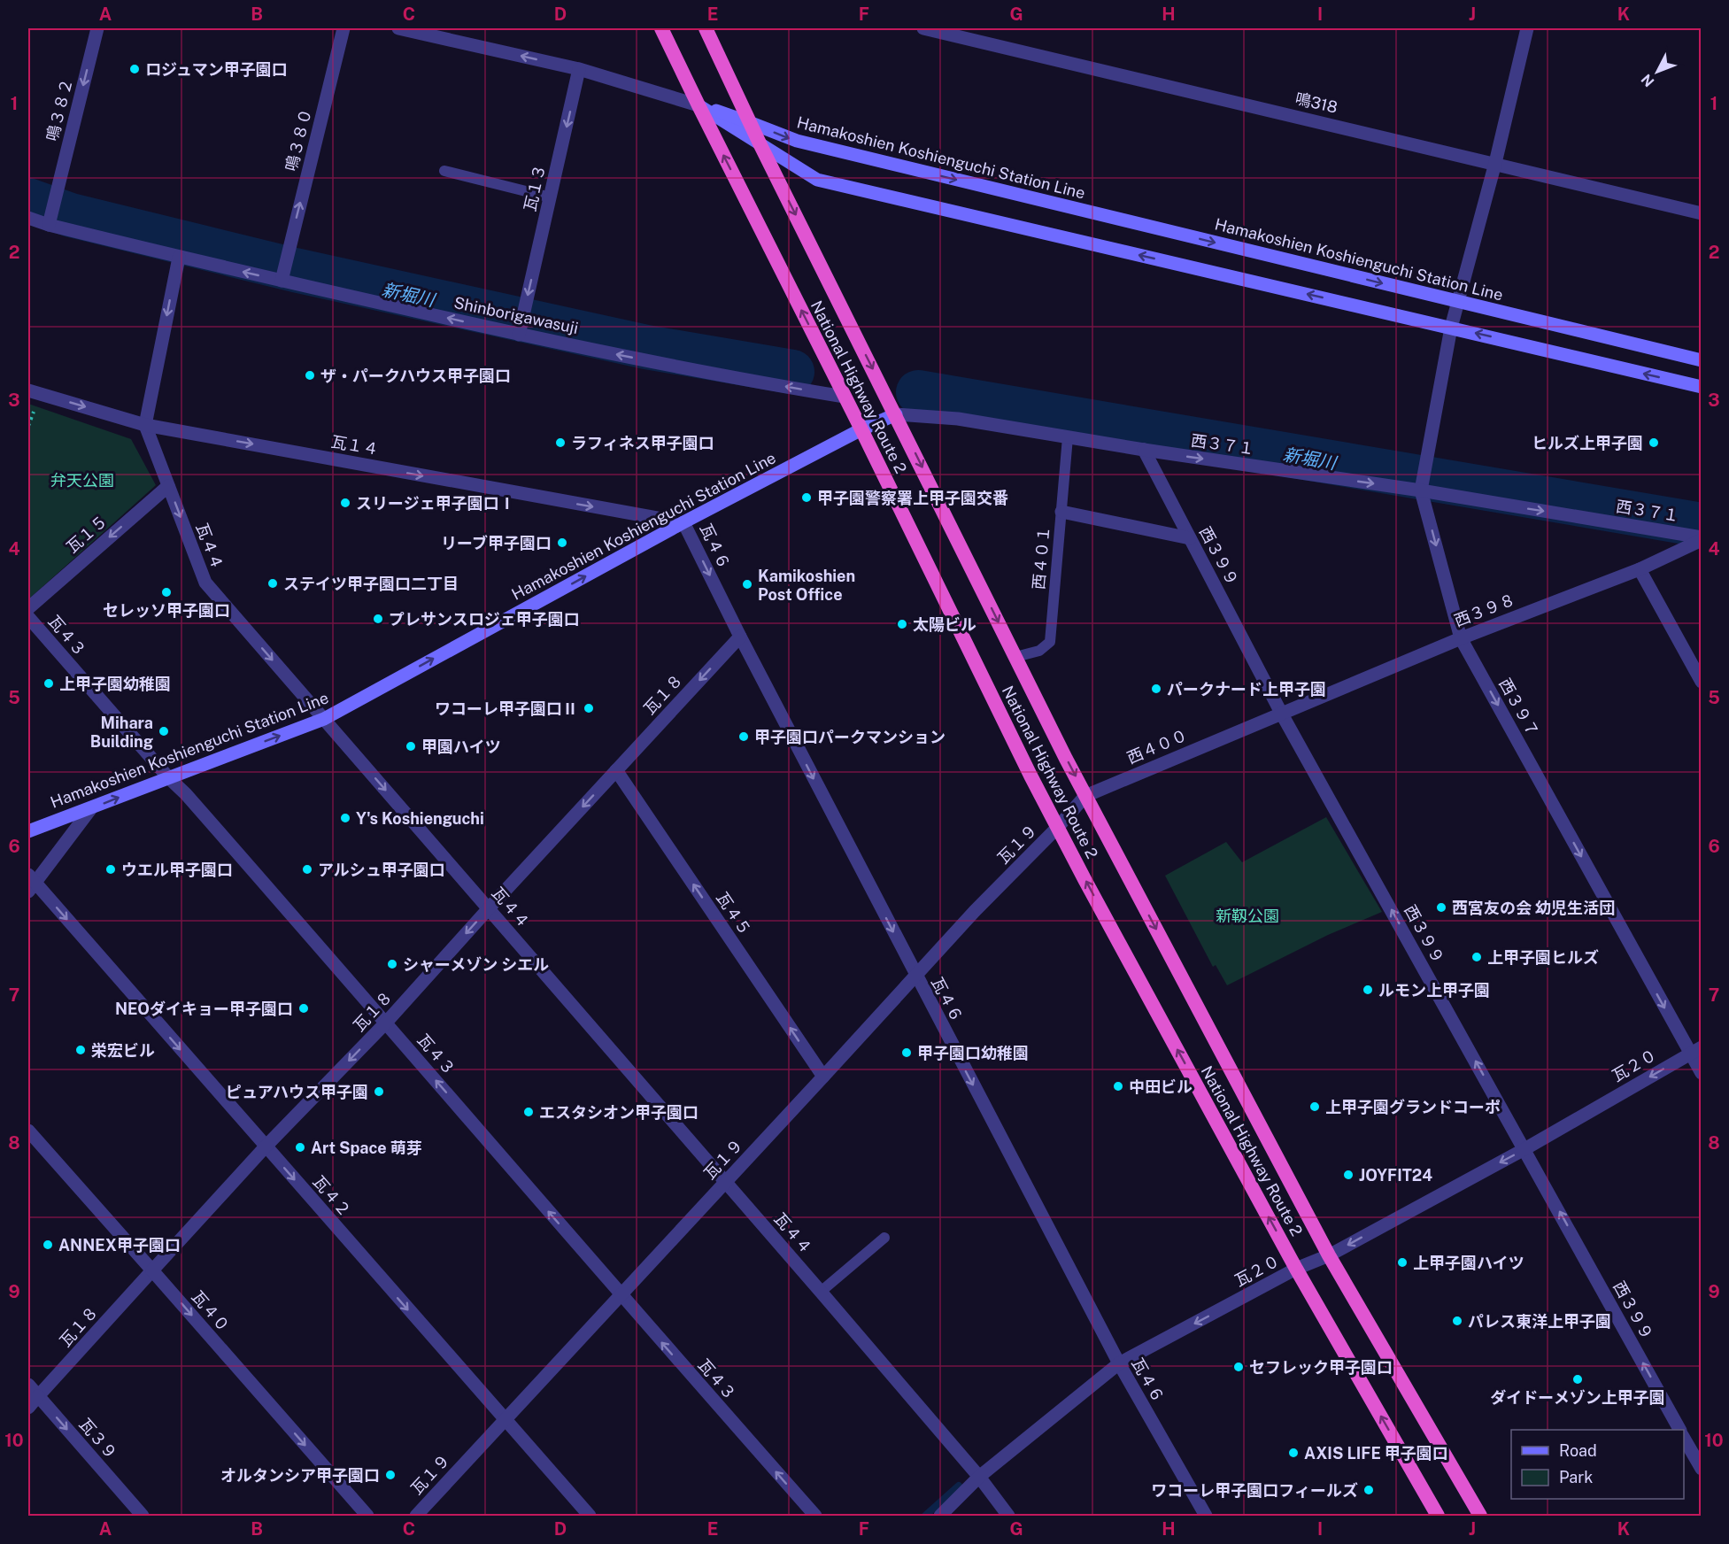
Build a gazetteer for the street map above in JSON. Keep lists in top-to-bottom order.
{
  "streets": {
    "highway": ["National Highway Route 2"],
    "main road": ["Hamakoshien Koshienguchi Station Line"],
    "street": [
      "鳴318",
      "鳴３８２",
      "鳴３８０",
      "瓦１３",
      "Shinborigawasuji",
      "西３７１",
      "瓦１４",
      "瓦１５",
      "瓦４４",
      "瓦４６",
      "西３９９",
      "西３９８",
      "瓦４３",
      "瓦１８",
      "西３９７",
      "西４００",
      "瓦１９",
      "瓦４５",
      "瓦２０",
      "瓦４２",
      "瓦４０",
      "瓦３９"
    ],
    "lane": ["西４０１"]
  },
  "crossings": [
    ["鳴318", "西３９７"],
    ["鳴３８２", "Shinborigawasuji"],
    ["鳴３８０", "Shinborigawasuji"],
    ["Hamakoshien Koshienguchi Station Line", "National Highway Route 2"],
    ["Hamakoshien Koshienguchi Station Line", "西３７１"],
    ["Hamakoshien Koshienguchi Station Line", "瓦１４"],
    ["Hamakoshien Koshienguchi Station Line", "瓦４４"],
    ["Hamakoshien Koshienguchi Station Line", "瓦４６"],
    ["Hamakoshien Koshienguchi Station Line", "瓦４３"],
    ["Hamakoshien Koshienguchi Station Line", "西３９７"],
    ["瓦１３", "Shinborigawasuji"],
    ["Shinborigawasuji", "National Highway Route 2"],
    ["National Highway Route 2", "西３７１"],
    ["National Highway Route 2", "西４０１"],
    ["National Highway Route 2", "西４００"],
    ["National Highway Route 2", "瓦１９"],
    ["National Highway Route 2", "瓦２０"],
    ["西３７１", "西３９９"],
    ["西３７１", "西４０１"],
    ["西３７１", "西３９８"],
    ["西３７１", "西３９７"],
    ["瓦１４", "瓦４４"],
    ["瓦１４", "瓦４６"],
    ["瓦１５", "瓦４４"],
    ["瓦４４", "瓦１８"],
    ["瓦４４", "瓦１９"],
    ["瓦４４", "瓦２０"],
    ["瓦４６", "瓦１８"],
    ["瓦４６", "瓦１９"],
    ["瓦４６", "瓦２０"],
    ["西３９９", "西３９８"],
    ["西３９９", "西４００"],
    ["西３９９", "瓦２０"],
    ["西３９８", "西３９７"],
    ["西３９８", "西４００"],
    ["瓦４３", "瓦１８"],
    ["瓦４３", "瓦１９"],
    ["瓦１８", "瓦４５"],
    ["瓦１８", "瓦４２"],
    ["瓦１８", "瓦４０"],
    ["瓦１８", "瓦３９"],
    ["西３９７", "瓦２０"],
    ["西４００", "瓦１９"],
    ["瓦１９", "瓦４５"],
    ["瓦１９", "瓦４２"]
  ],
  "one_way": [
    "鳴３８２",
    "鳴３８０",
    "瓦１３",
    "Shinborigawasuji",
    "西３７１",
    "瓦１４",
    "瓦１５",
    "瓦４４",
    "瓦４６",
    "西３９９",
    "瓦４３",
    "瓦１８",
    "西３９７",
    "瓦４５",
    "瓦２０",
    "瓦４２",
    "瓦４０",
    "瓦３９"
  ],
  "water": ["新堀川"],
  "parks": ["弁天公園", "新靱公園"],
  "places": [
    "ロジュマン甲子園口",
    "ザ・パークハウス甲子園口",
    "ラフィネス甲子園口",
    "ヒルズ上甲子園",
    "甲子園警察署上甲子園交番",
    "スリージェ甲子園口Ⅰ",
    "リーブ甲子園口",
    "ステイツ甲子園口二丁目",
    "Kamikoshien Post Office",
    "セレッソ甲子園口",
    "プレサンスロジェ甲子園口",
    "太陽ビル",
    "上甲子園幼稚園",
    "パークナード上甲子園",
    "ワコーレ甲子園口Ⅱ",
    "Mihara Building",
    "甲子園口パークマンション",
    "甲園ハイツ",
    "Y's Koshienguchi",
    "ウエル甲子園口",
    "アルシュ甲子園口",
    "西宮友の会 幼児生活団",
    "上甲子園ヒルズ",
    "シャーメゾン シエル",
    "ルモン上甲子園",
    "NEOダイキョー甲子園口",
    "栄宏ビル",
    "甲子園口幼稚園",
    "中田ビル",
    "ピュアハウス甲子園",
    "上甲子園グランドコーポ",
    "エスタシオン甲子園口",
    "Art Space 萌芽",
    "JOYFIT24",
    "ANNEX甲子園口",
    "上甲子園ハイツ",
    "パレス東洋上甲子園",
    "セフレック甲子園口",
    "ダイドーメゾン上甲子園",
    "AXIS LIFE 甲子園口",
    "オルタンシア甲子園口",
    "ワコーレ甲子園口フィールズ"
  ],
  "legend": ["Road", "Park"],
  "north": "bottom left",
  "grid": {
    "columns": [
      "A",
      "B",
      "C",
      "D",
      "E",
      "F",
      "G",
      "H",
      "I",
      "J",
      "K"
    ],
    "rows": [
      "1",
      "2",
      "3",
      "4",
      "5",
      "6",
      "7",
      "8",
      "9",
      "10"
    ]
  }
}
